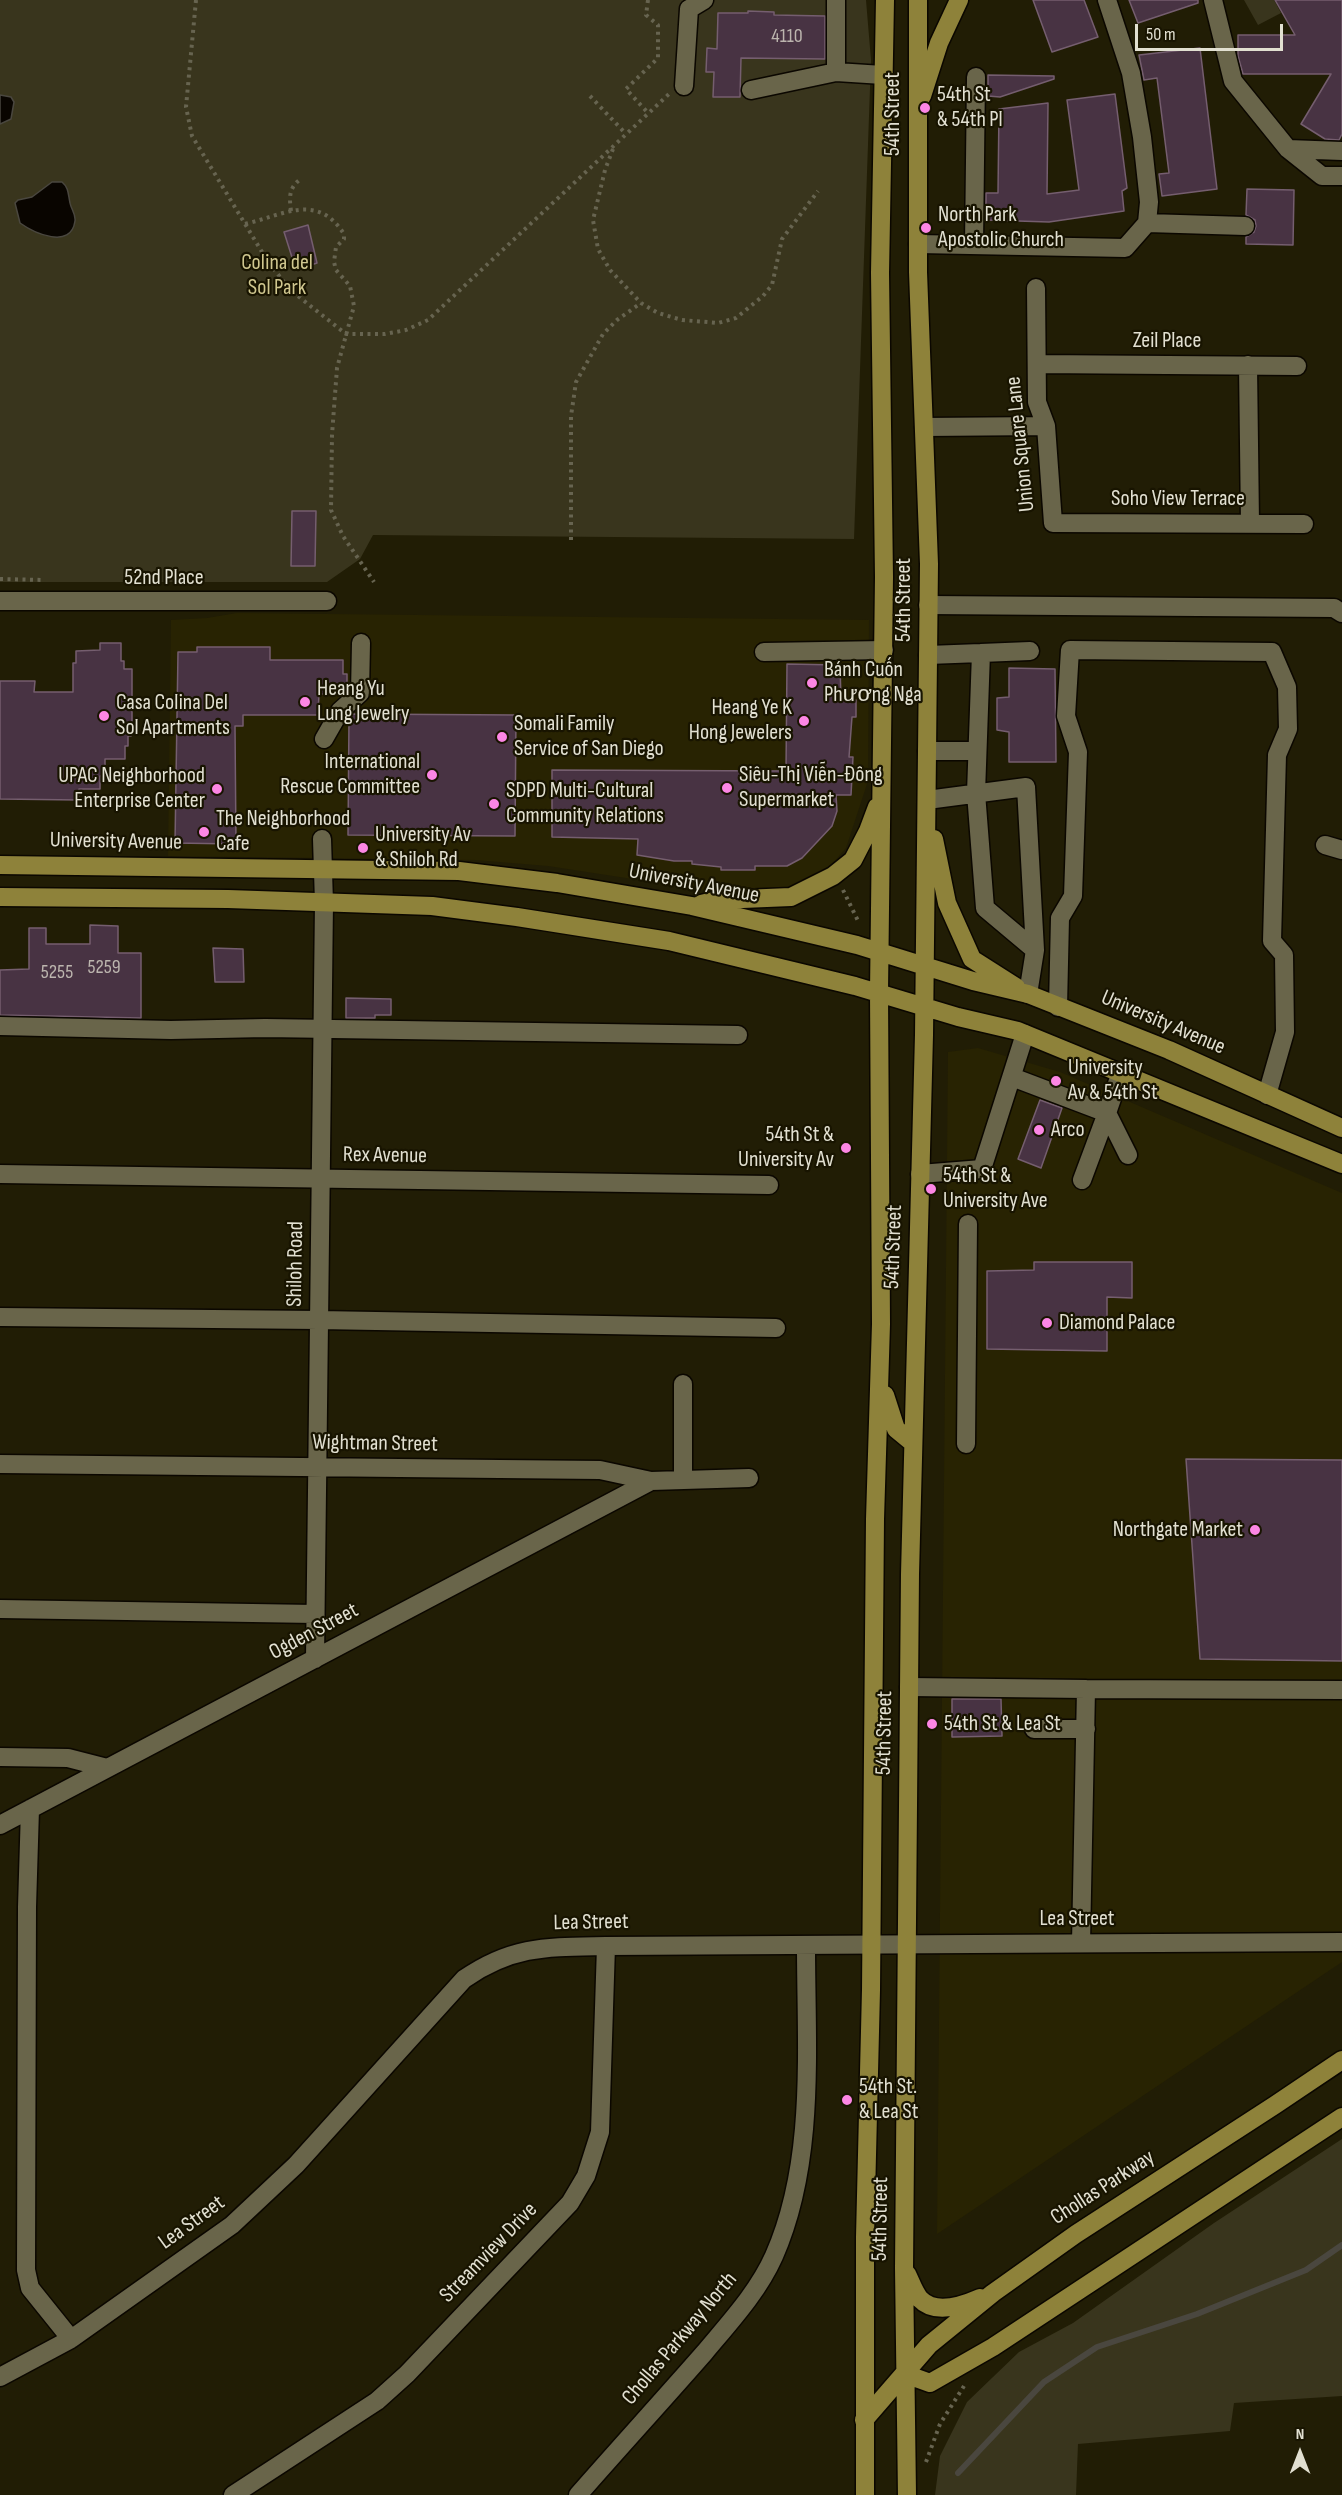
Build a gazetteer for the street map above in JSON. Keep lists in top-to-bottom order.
{
  "streets": {
    "main road": ["54th Street", "University Avenue", "Chollas Parkway"],
    "street": [
      "Zeil Place",
      "Union Square Lane",
      "Soho View Terrace",
      "52nd Place",
      "Rex Avenue",
      "Shiloh Road",
      "Wightman Street",
      "Ogden Street",
      "Lea Street",
      "Streamview Drive",
      "Chollas Parkway North"
    ]
  },
  "crossings": [
    ["54th Street", "University Avenue"],
    ["54th Street", "Lea Street"],
    ["54th Street", "Chollas Parkway"],
    ["Zeil Place", "Union Square Lane"],
    ["Union Square Lane", "Soho View Terrace"],
    ["University Avenue", "Shiloh Road"],
    ["Rex Avenue", "Shiloh Road"],
    ["Shiloh Road", "Wightman Street"],
    ["Shiloh Road", "Ogden Street"],
    ["Wightman Street", "Ogden Street"],
    ["Lea Street", "Streamview Drive"],
    ["Lea Street", "Chollas Parkway North"]
  ],
  "parks": ["Colina del Sol Park"],
  "places": [
    "54th St & 54th Pl",
    "North Park Apostolic Church",
    "Bánh Cuốn Phương Nga",
    "Heang Yu Lung Jewelry",
    "Casa Colina Del Sol Apartments",
    "Heang Ye K Hong Jewelers",
    "Somali Family Service of San Diego",
    "International Rescue Committee",
    "Siêu-Thị Viễn-Đông Supermarket",
    "UPAC Neighborhood Enterprise Center",
    "SDPD Multi-Cultural Community Relations",
    "The Neighborhood Cafe",
    "University Av & Shiloh Rd",
    "University Av & 54th St",
    "Arco",
    "54th St & University Av",
    "54th St & University Ave",
    "Diamond Palace",
    "Northgate Market",
    "54th St & Lea St",
    "54th St. & Lea St"
  ],
  "house_numbers": ["4110", "5259", "5255"],
  "scale_bar": "50 m",
  "north": "top"
}
